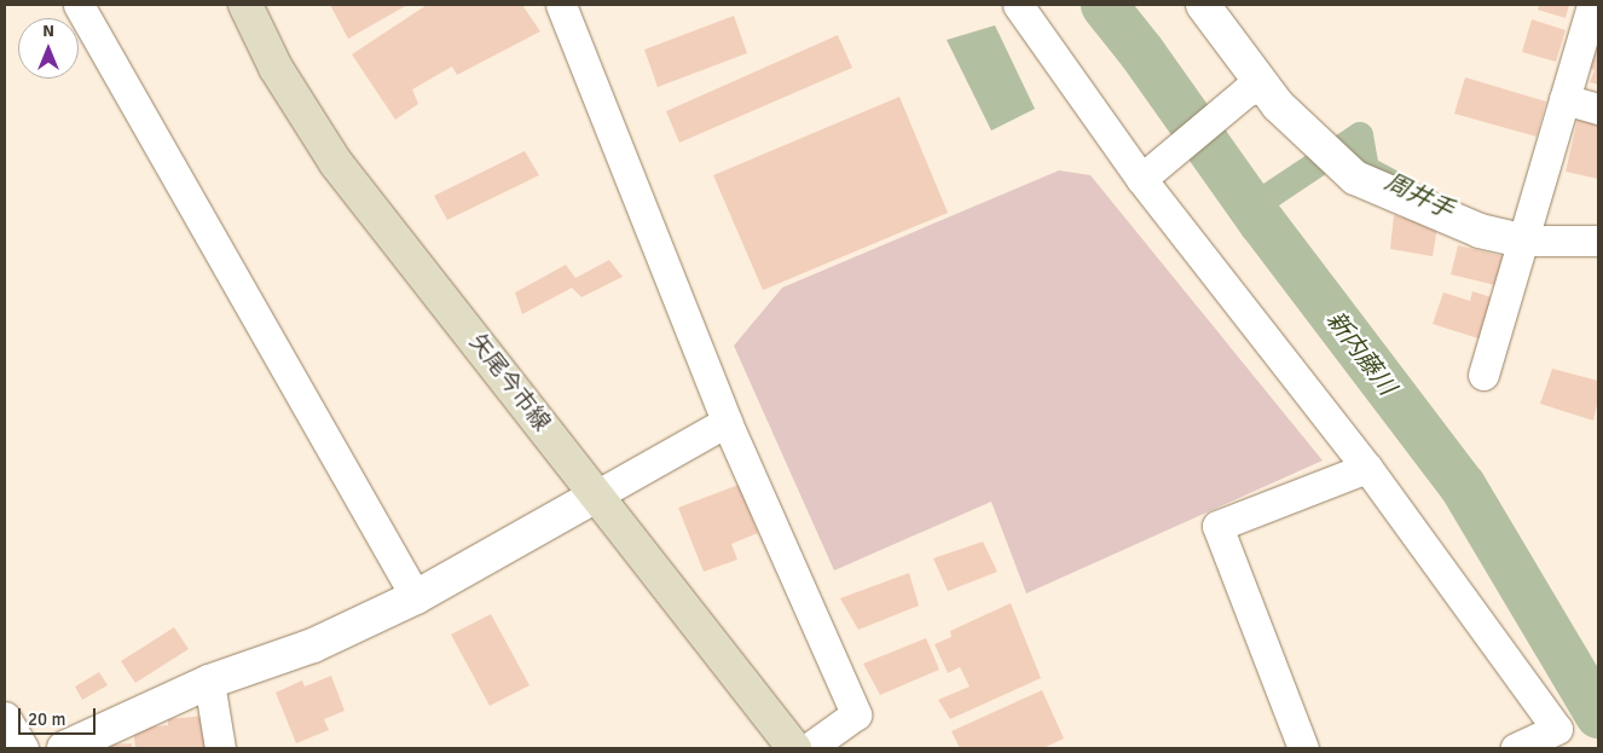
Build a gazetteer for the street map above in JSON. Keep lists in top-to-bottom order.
{
  "streets": {
    "main road": ["矢尾今市線"]
  },
  "water": ["周井手", "新内藤川"],
  "scale_bar": "20 m",
  "north": "top"
}
